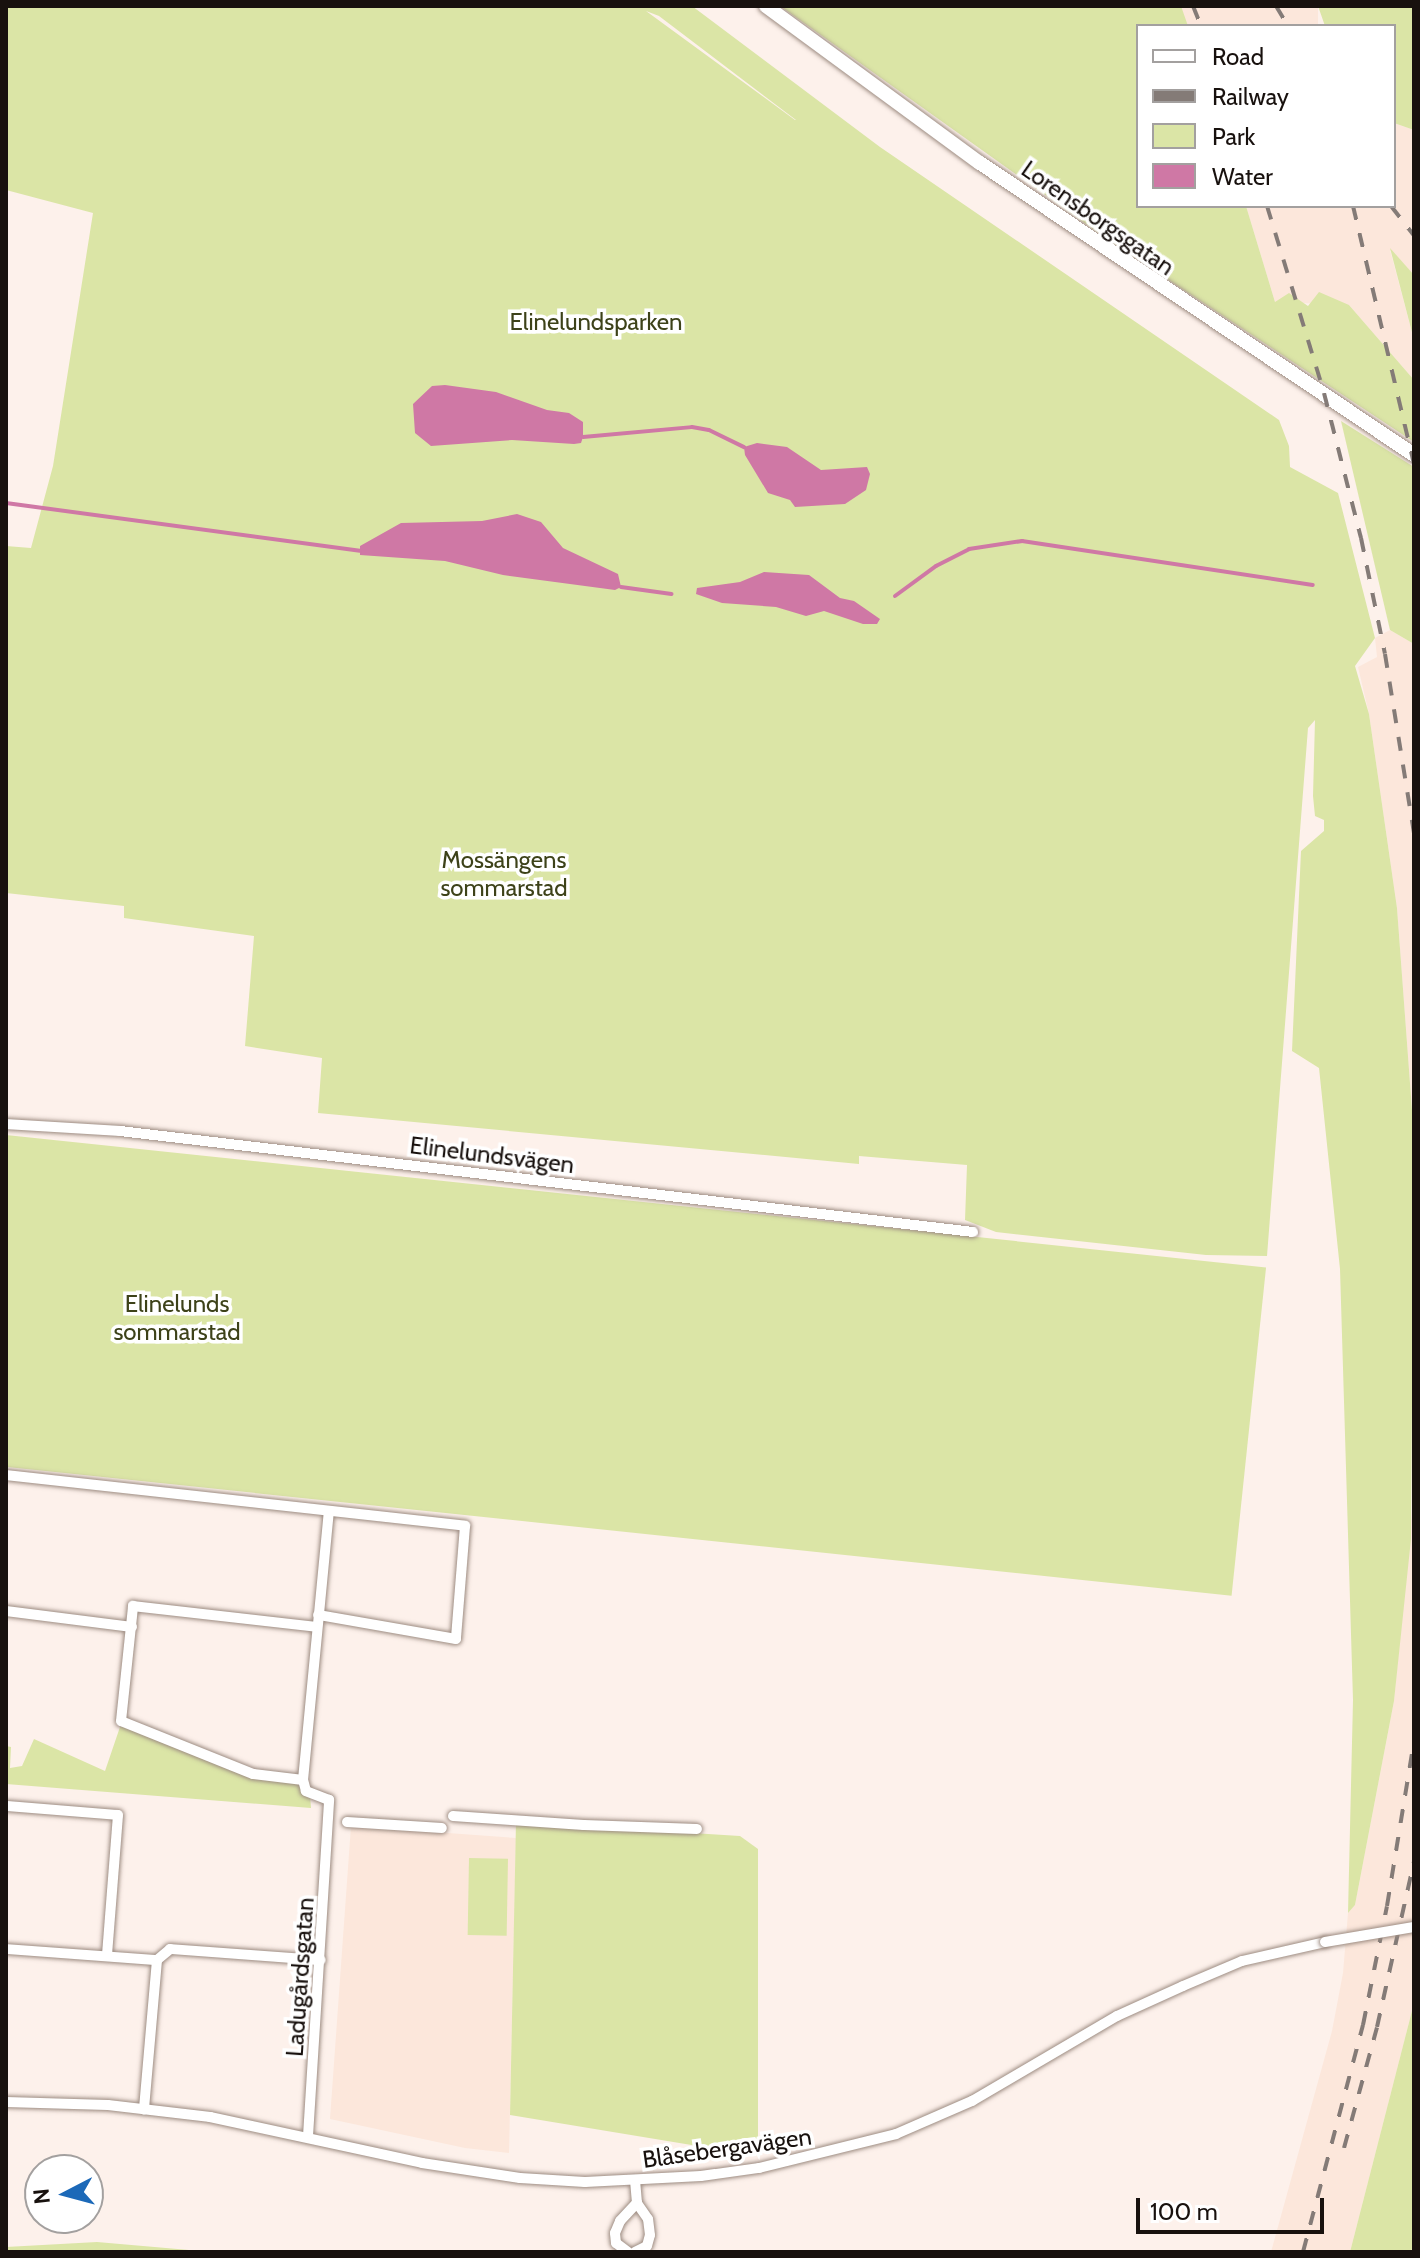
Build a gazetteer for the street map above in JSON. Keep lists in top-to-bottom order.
{
  "streets": {
    "main road": ["Lorensborgsgatan"],
    "street": ["Elinelundsvägen", "Ladugårdsgatan", "Blåsebergavägen"]
  },
  "crossings": [
    ["Ladugårdsgatan", "Blåsebergavägen"]
  ],
  "parks": ["Elinelundsparken", "Mossängens sommarstad", "Elinelunds sommarstad"],
  "legend": [
    "Road",
    "Railway",
    "Park",
    "Water"
  ],
  "scale_bar": "100 m",
  "north": "left"
}
